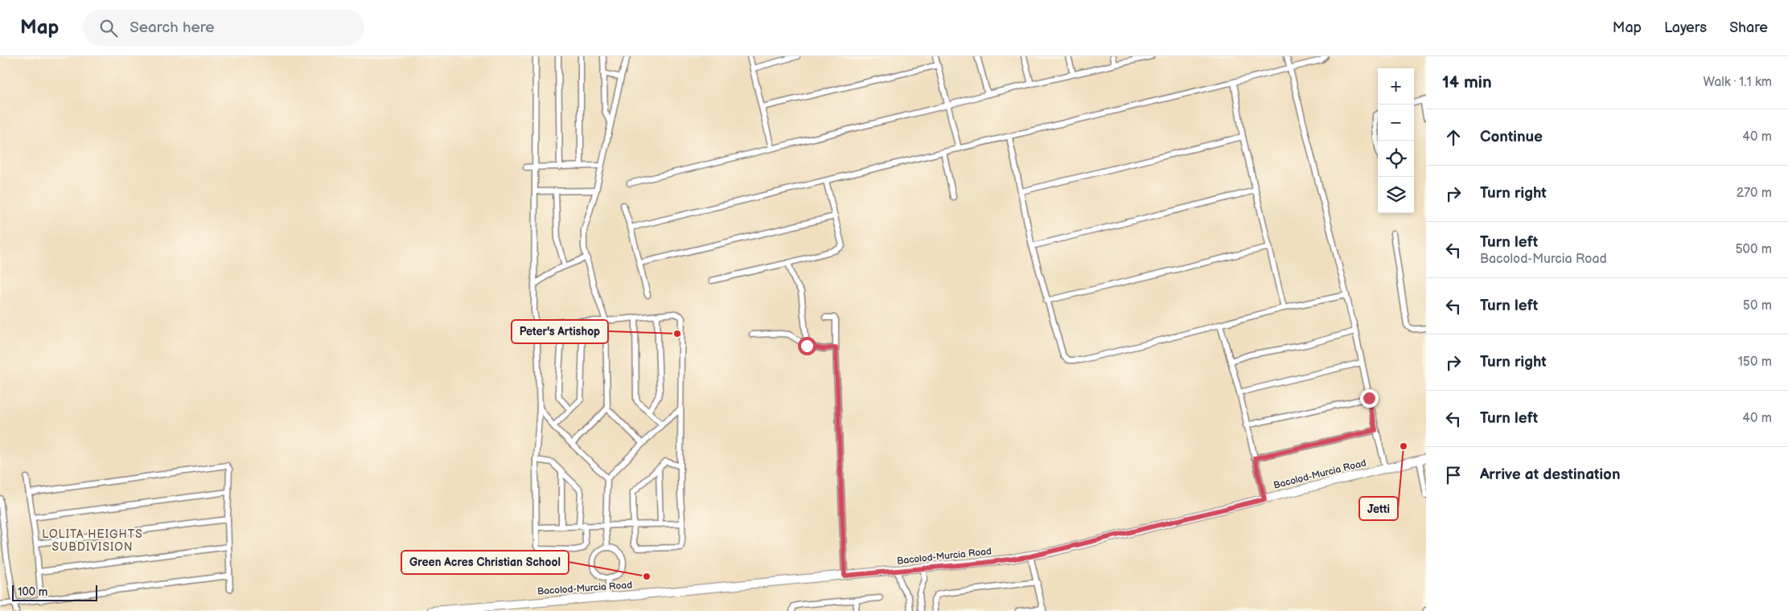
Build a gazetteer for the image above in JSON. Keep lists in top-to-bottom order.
{
  "streets": {
    "main road": ["Bacolod-Murcia Road"]
  },
  "districts": ["LOLITA HEIGHTS SUBDIVISION"],
  "places": ["Peter's Artishop", "Jetti", "Green Acres Christian School"],
  "scale_bar": "100 m",
  "page": {
    "header": "Map",
    "search": "Search here",
    "nav": ["Map", "Layers", "Share"],
    "heading": ["14 min", "Walk · 1.1 km"],
    "map_buttons": ["+", "−"],
    "list": [
      ["Continue", "40 m"],
      ["Turn right", "270 m"],
      ["Turn left", "Bacolod-Murcia Road", "500 m"],
      ["Turn left", "50 m"],
      ["Turn right", "150 m"],
      ["Turn left", "40 m"],
      "Arrive at destination"
    ],
    "scale": "100 m"
  }
}
